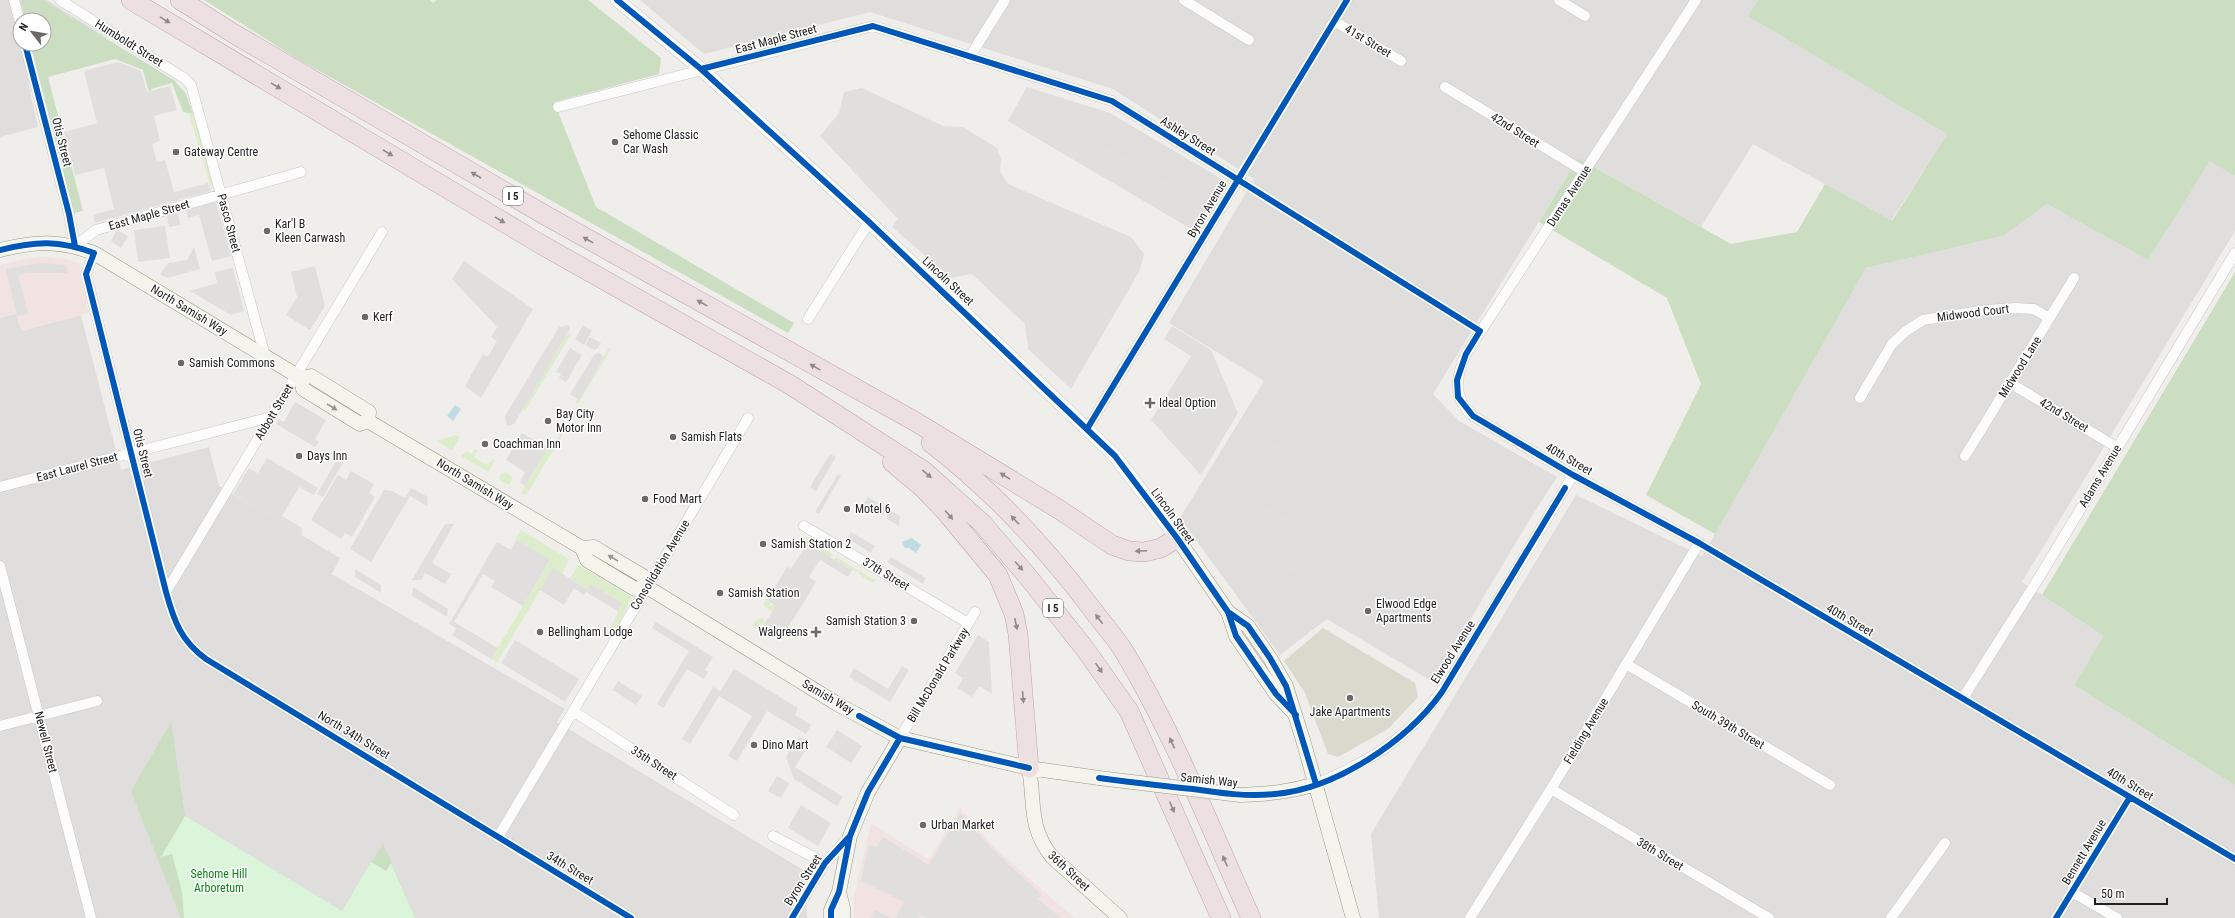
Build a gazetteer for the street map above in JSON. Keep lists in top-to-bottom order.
{
  "streets": {
    "highway": ["I 5"],
    "main road": [
      "Lincoln Street",
      "North Samish Way",
      "Bill McDonald Parkway",
      "Samish Way",
      "36th Street"
    ],
    "street": [
      "East Maple Street",
      "41st Street",
      "Humboldt Street",
      "42nd Street",
      "Ashley Street",
      "Otis Street",
      "Dumas Avenue",
      "Byron Avenue",
      "Pasco Street",
      "Midwood Court",
      "Midwood Lane",
      "Abbott Street",
      "40th Street",
      "East Laurel Street",
      "Adams Avenue",
      "Consolidation Avenue",
      "37th Street",
      "Elwood Avenue",
      "South 39th Street",
      "Fielding Avenue",
      "North 34th Street",
      "Newell Street",
      "35th Street",
      "Bennett Avenue",
      "38th Street",
      "34th Street",
      "Byron Street"
    ]
  },
  "crossings": [
    ["East Maple Street", "Ashley Street"],
    ["East Maple Street", "Otis Street"],
    ["East Maple Street", "Pasco Street"],
    ["East Maple Street", "Lincoln Street"],
    ["East Maple Street", "North Samish Way"],
    ["41st Street", "Byron Avenue"],
    ["Humboldt Street", "Pasco Street"],
    ["42nd Street", "Dumas Avenue"],
    ["42nd Street", "Midwood Lane"],
    ["42nd Street", "Adams Avenue"],
    ["Ashley Street", "Dumas Avenue"],
    ["Ashley Street", "Byron Avenue"],
    ["Otis Street", "North Samish Way"],
    ["Otis Street", "Abbott Street"],
    ["Otis Street", "East Laurel Street"],
    ["Otis Street", "North 34th Street"],
    ["Dumas Avenue", "40th Street"],
    ["Byron Avenue", "Lincoln Street"],
    ["Pasco Street", "North Samish Way"],
    ["Lincoln Street", "Elwood Avenue"],
    ["Lincoln Street", "Samish Way"],
    ["North Samish Way", "Abbott Street"],
    ["North Samish Way", "Consolidation Avenue"],
    ["North Samish Way", "Samish Way"],
    ["Midwood Court", "Midwood Lane"],
    ["Abbott Street", "East Laurel Street"],
    ["40th Street", "Adams Avenue"],
    ["40th Street", "Elwood Avenue"],
    ["40th Street", "Fielding Avenue"],
    ["40th Street", "Bennett Avenue"],
    ["Consolidation Avenue", "Samish Way"],
    ["Consolidation Avenue", "North 34th Street"],
    ["Consolidation Avenue", "35th Street"],
    ["Consolidation Avenue", "34th Street"],
    ["37th Street", "Bill McDonald Parkway"],
    ["Elwood Avenue", "Samish Way"],
    ["Bill McDonald Parkway", "Samish Way"],
    ["Bill McDonald Parkway", "Byron Street"],
    ["Samish Way", "36th Street"],
    ["South 39th Street", "Fielding Avenue"],
    ["Fielding Avenue", "38th Street"],
    ["North 34th Street", "34th Street"]
  ],
  "parks": ["Sehome Hill Arboretum"],
  "places": {
    "other": [
      "Sehome Classic Car Wash",
      "Gateway Centre",
      "Kar'l B Kleen Carwash",
      "Kerf",
      "Samish Commons",
      "Bay City Motor Inn",
      "Samish Flats",
      "Coachman Inn",
      "Days Inn",
      "Food Mart",
      "Motel 6",
      "Samish Station 2",
      "Samish Station",
      "Elwood Edge Apartments",
      "Samish Station 3",
      "Bellingham Lodge",
      "Jake Apartments",
      "Dino Mart",
      "Urban Market"
    ],
    "health": ["Ideal Option", "Walgreens"]
  },
  "scale_bar": "50 m",
  "north": "top left"
}
